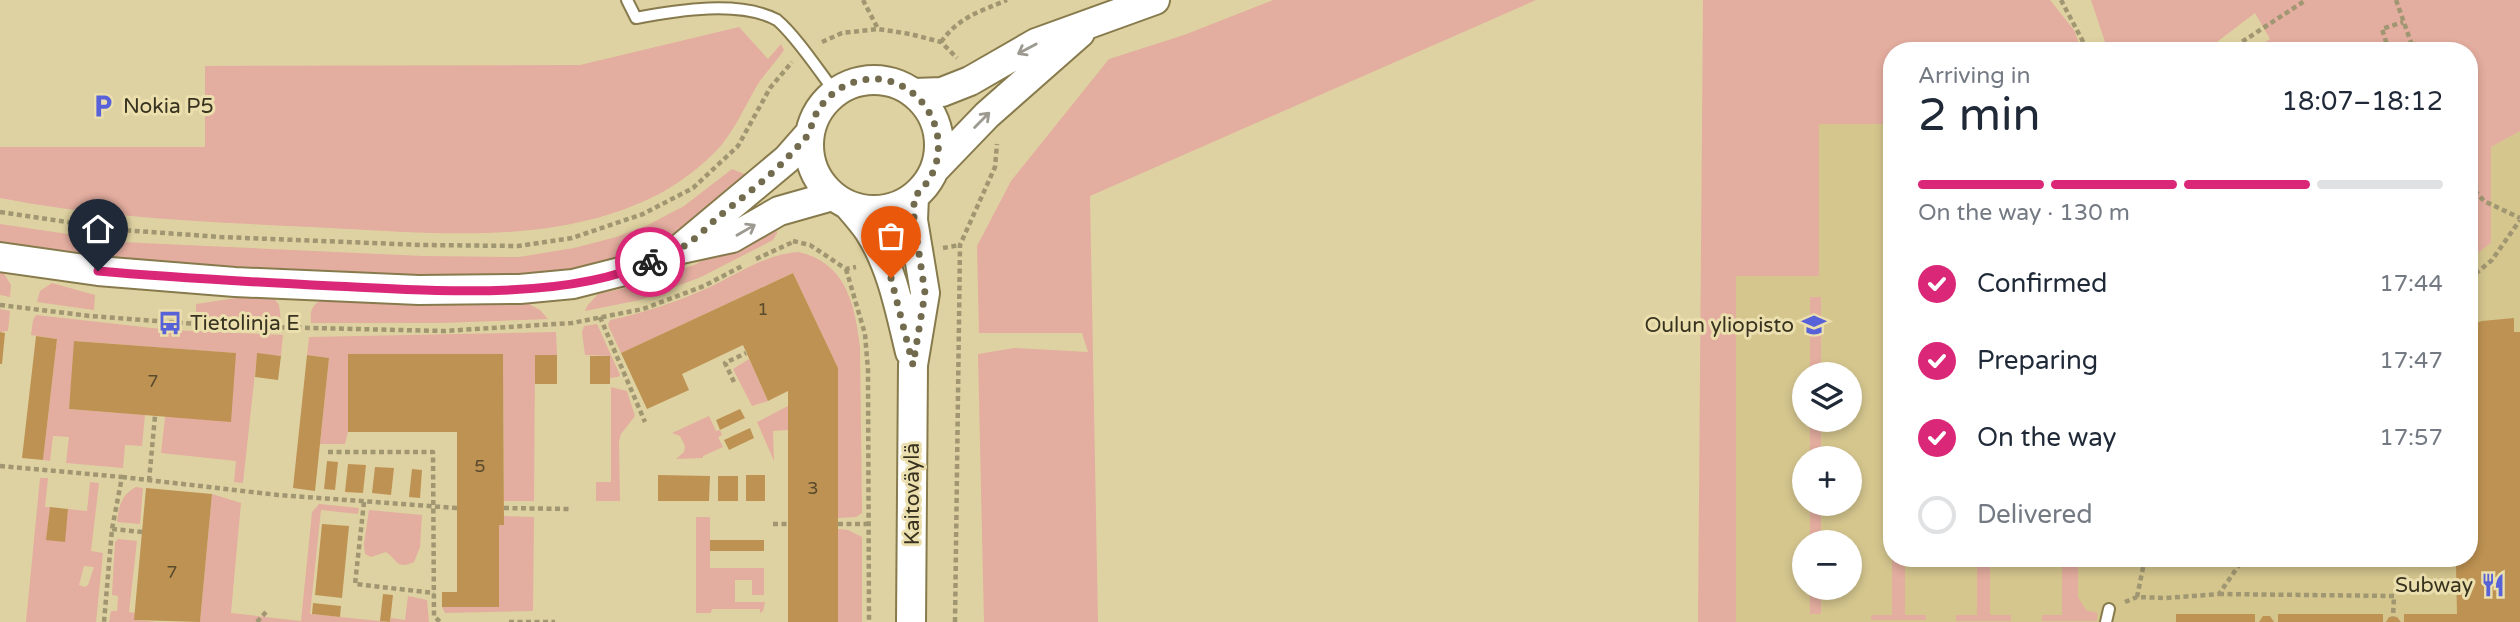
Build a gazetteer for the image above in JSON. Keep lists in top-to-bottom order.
{
  "streets": {
    "street": ["Kaitoväylä"]
  },
  "places": {
    "parking": ["Nokia P5"],
    "bus stop": ["Tietolinja E"],
    "school or university": ["Oulun yliopisto"],
    "restaurant": ["Subway"]
  },
  "house_numbers": [
    "1",
    "7",
    "5",
    "3",
    "7"
  ],
  "page": {
    "heading": ["2 min", "Arriving in", "18:07–18:12"],
    "bar": "On the way · 130 m",
    "list": [
      ["Confirmed", "17:44"],
      ["Preparing", "17:47"],
      ["On the way", "17:57"],
      "Delivered"
    ],
    "map_buttons": ["+", "−"]
  }
}
